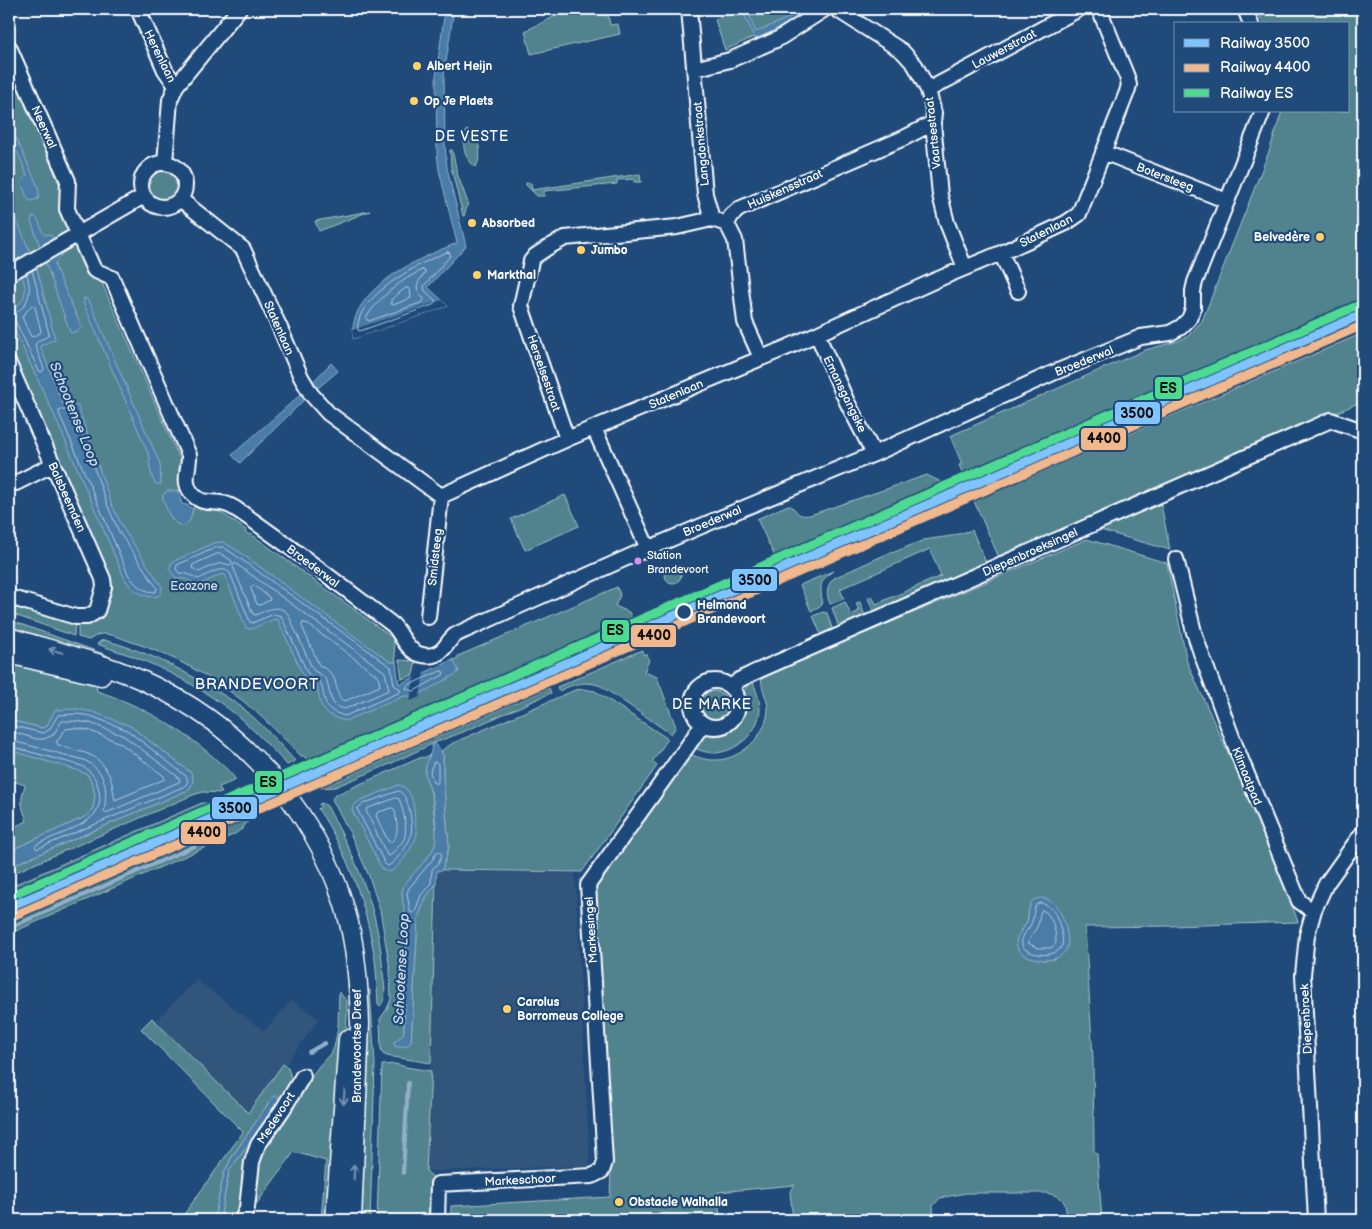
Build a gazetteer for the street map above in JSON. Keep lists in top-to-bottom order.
{
  "streets": {
    "main road": ["Brandevoortse Dreef"],
    "street": [
      "Lauwerstraat",
      "Herenlaan",
      "Neerwal",
      "Vaartsestraat",
      "Langdonkstraat",
      "Botersteeg",
      "Huiskensstraat",
      "Statenlaan",
      "Broederwal",
      "Herselsestraat",
      "Emansgangske",
      "Balsbeemden",
      "Diepenbroeksingel",
      "Smidsteeg",
      "Klimaatpad",
      "Markesingel",
      "Diepenbroek",
      "Medevoort",
      "Markeschoor"
    ]
  },
  "crossings": [
    ["Lauwerstraat", "Vaartsestraat"],
    ["Herenlaan", "Statenlaan"],
    ["Neerwal", "Broederwal"],
    ["Vaartsestraat", "Huiskensstraat"],
    ["Vaartsestraat", "Statenlaan"],
    ["Langdonkstraat", "Herselsestraat"],
    ["Botersteeg", "Statenlaan"],
    ["Botersteeg", "Broederwal"],
    ["Statenlaan", "Herselsestraat"],
    ["Statenlaan", "Emansgangske"],
    ["Statenlaan", "Smidsteeg"],
    ["Broederwal", "Emansgangske"],
    ["Diepenbroeksingel", "Markesingel"],
    ["Klimaatpad", "Diepenbroek"],
    ["Markesingel", "Markeschoor"]
  ],
  "districts": ["DE VESTE", "BRANDEVOORT", "DE MARKE"],
  "water": ["Schootense Loop"],
  "parks": ["Ecozone"],
  "places": [
    "Albert Heijn",
    "Op Je Plaets",
    "Absorbed",
    "Belvedère",
    "Jumbo",
    "Markthal",
    "Station Brandevoort",
    "Helmond Brandevoort",
    "Carolus Borromeus College",
    "Obstacle Walhalla"
  ],
  "lines": ["rail line ES", "rail line 3500", "rail line 4400"],
  "legend": ["Railway 3500", "Railway 4400", "Railway ES"]
}
